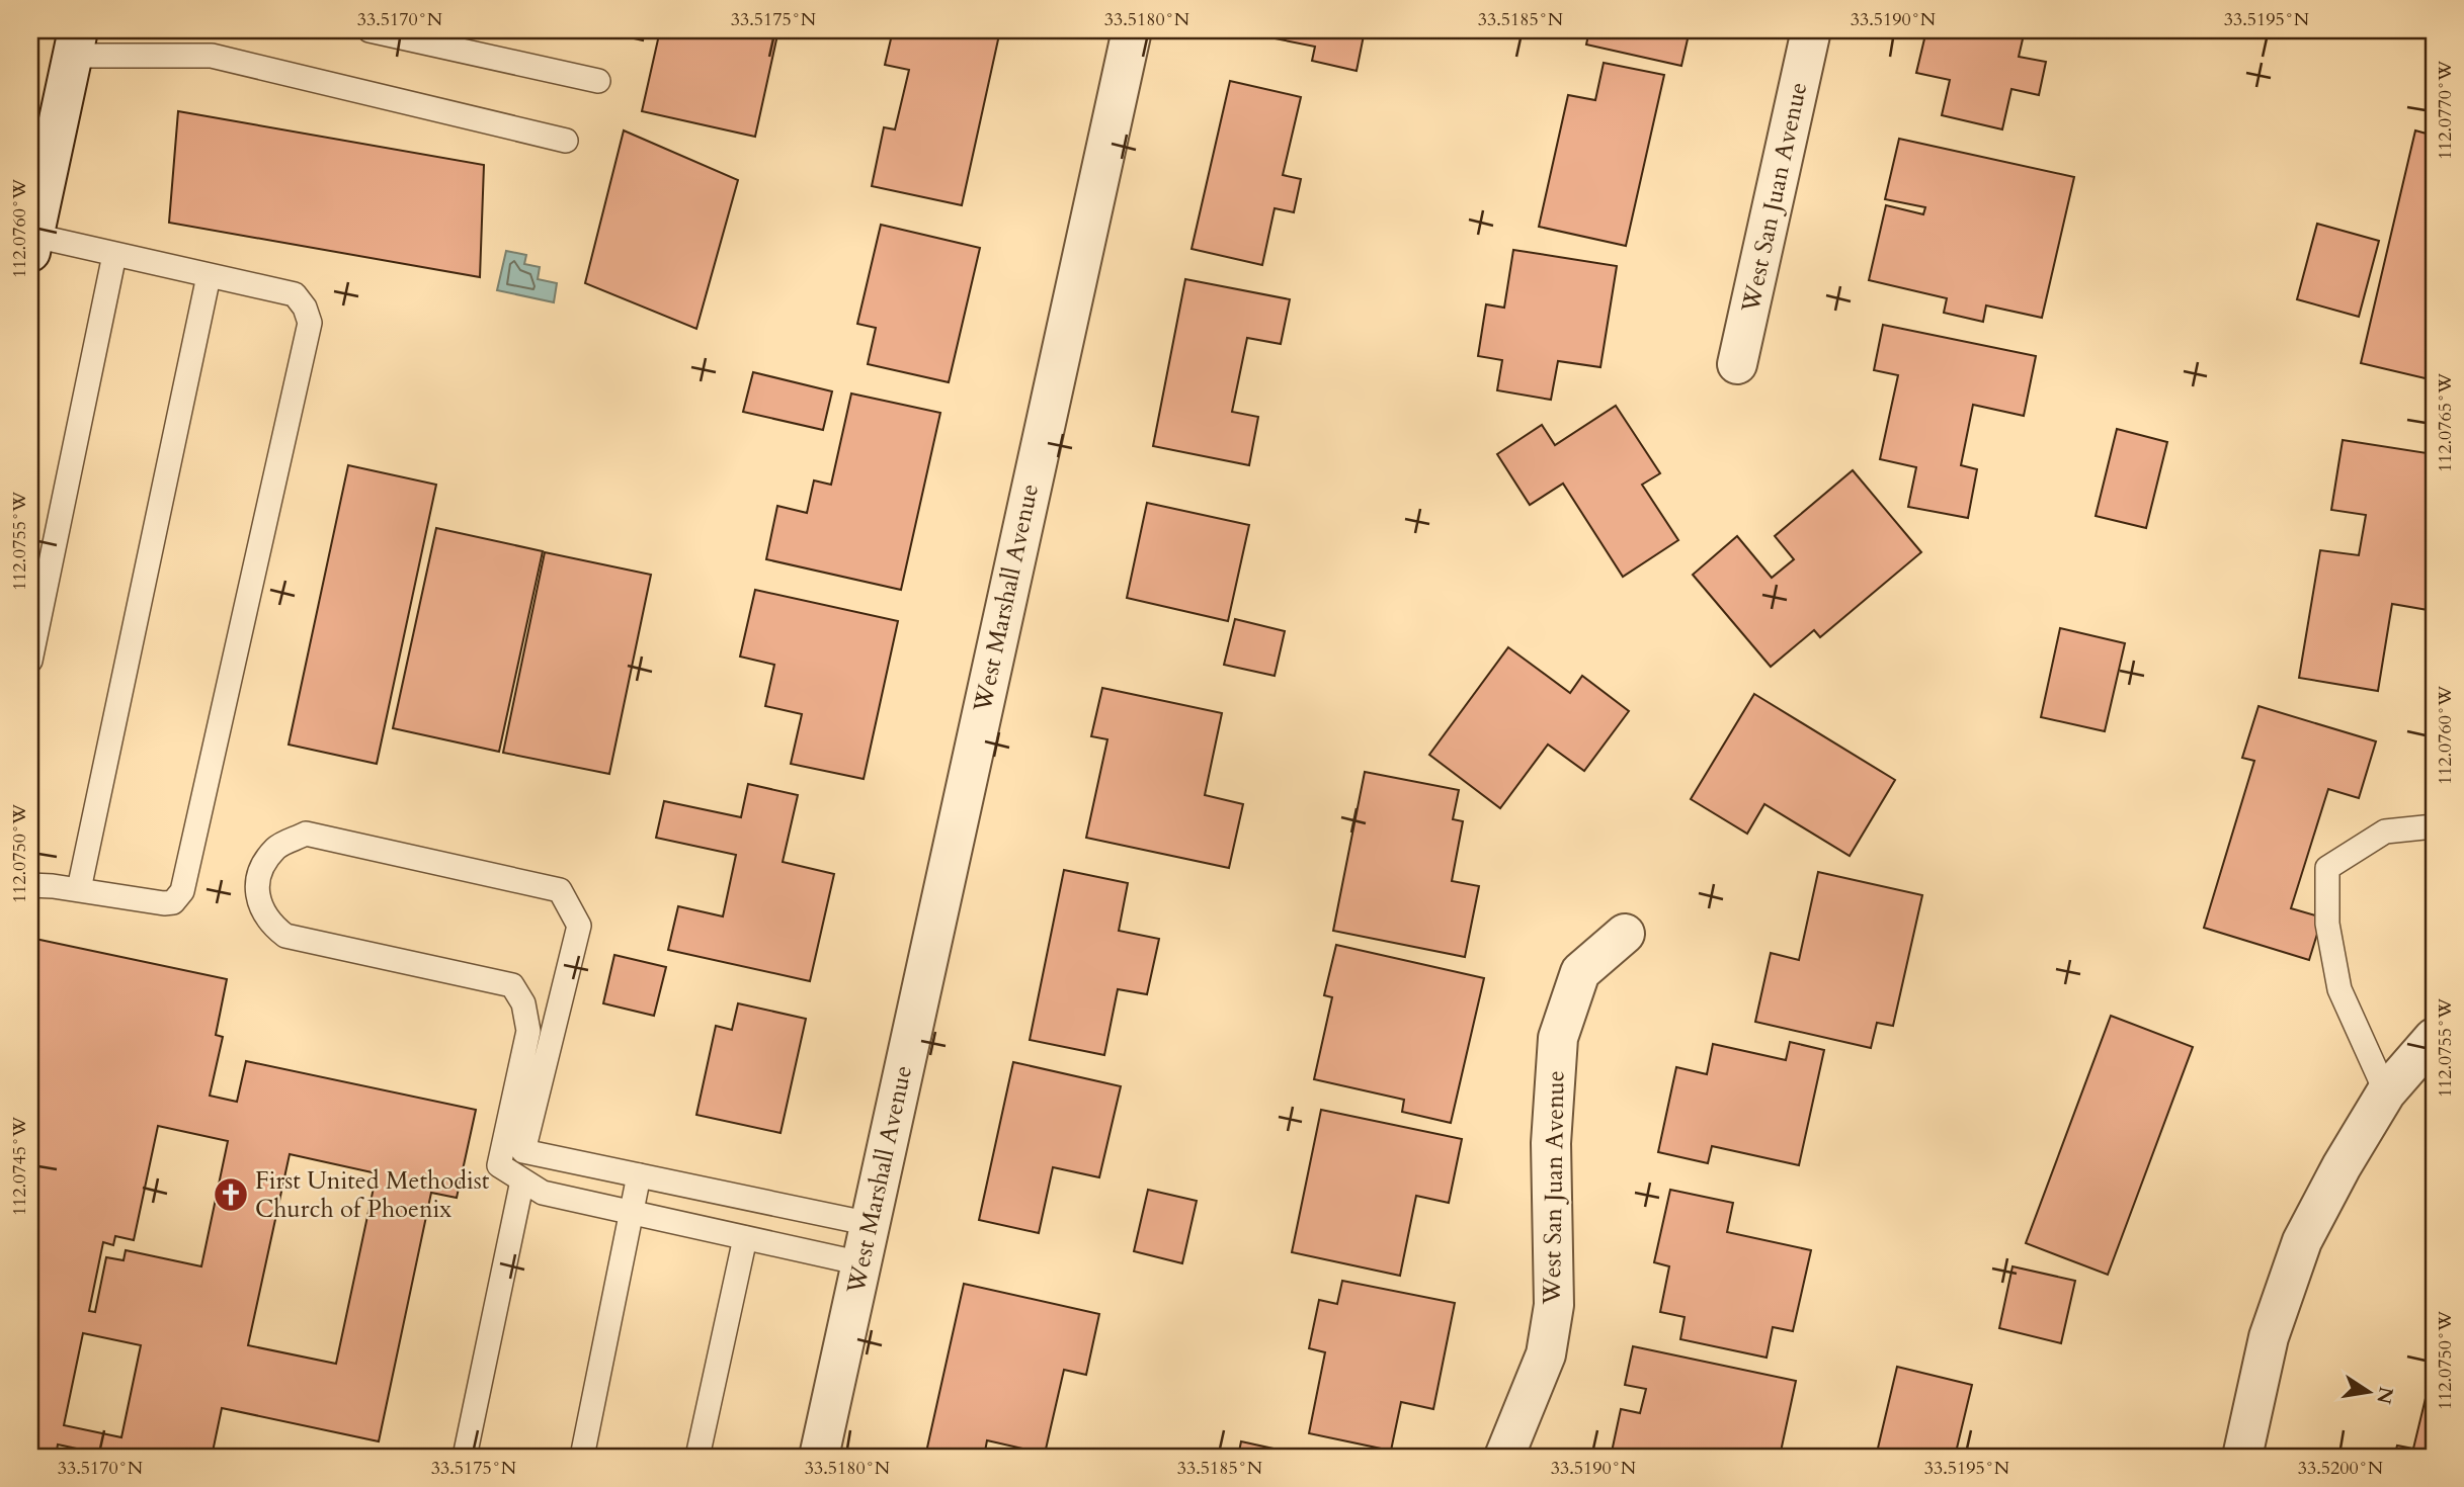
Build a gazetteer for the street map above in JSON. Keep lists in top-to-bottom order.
{
  "streets": {
    "street": ["West San Juan Avenue", "West Marshall Avenue"]
  },
  "places": {
    "church": ["First United Methodist Church of Phoenix"]
  },
  "north": "right",
  "coordinates": [
    "33.5170°N",
    "33.5175°N",
    "33.5180°N",
    "33.5185°N",
    "33.5190°N",
    "33.5195°N",
    "112.0770°W",
    "112.0760°W",
    "112.0765°W",
    "112.0755°W",
    "112.0750°W",
    "112.0745°W",
    "33.5200°N"
  ]
}
